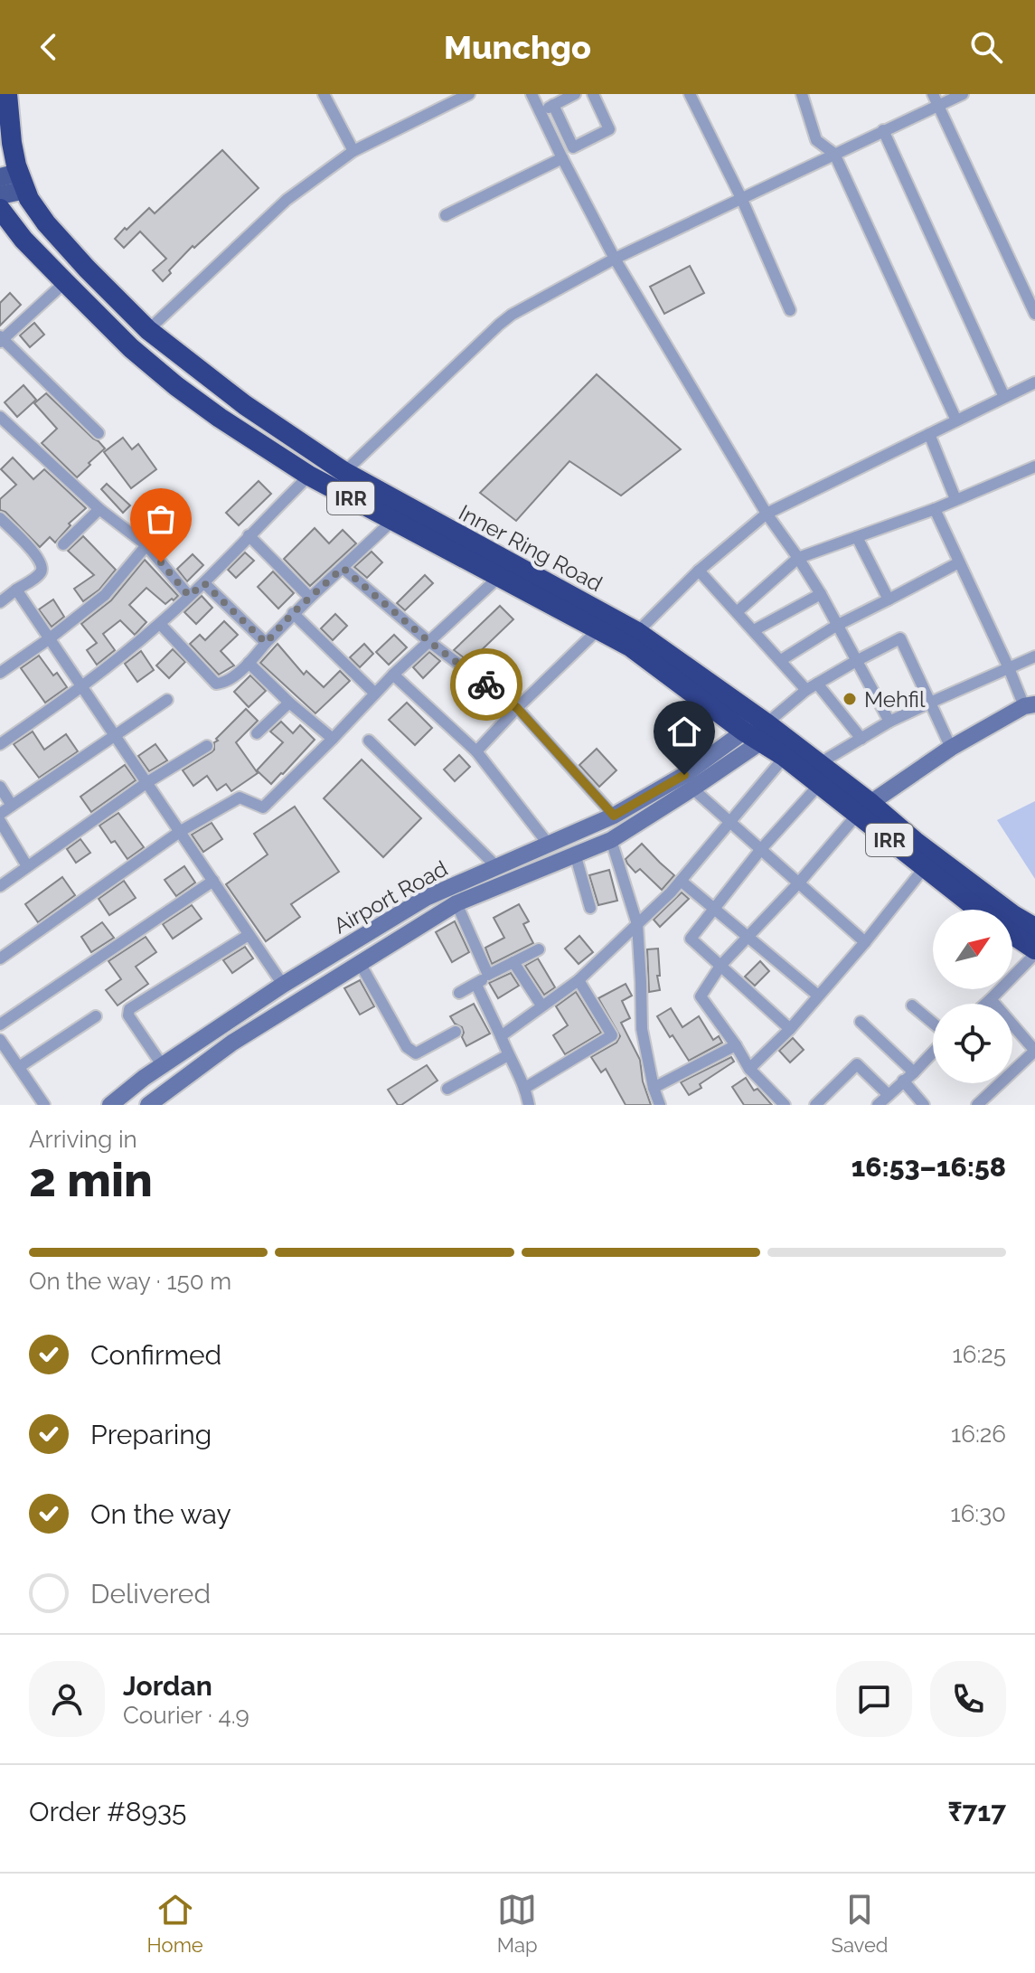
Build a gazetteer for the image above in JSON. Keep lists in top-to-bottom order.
{
  "streets": {
    "highway": ["IRR", "Inner Ring Road"],
    "main road": ["Airport Road"]
  },
  "crossings": [
    ["Inner Ring Road", "Airport Road"]
  ],
  "places": ["Mehfil"],
  "north": "top right",
  "page": {
    "header": "Munchgo",
    "heading": ["2 min", "Arriving in", "16:53–16:58"],
    "panel": [
      "Jordan",
      "Courier · 4.9",
      "Order #8935",
      "₹717"
    ],
    "bar": "On the way · 150 m",
    "list": [
      ["Confirmed", "16:25"],
      ["Preparing", "16:26"],
      ["On the way", "16:30"],
      "Delivered"
    ],
    "tabs": ["Home", "Map", "Saved"]
  }
}
